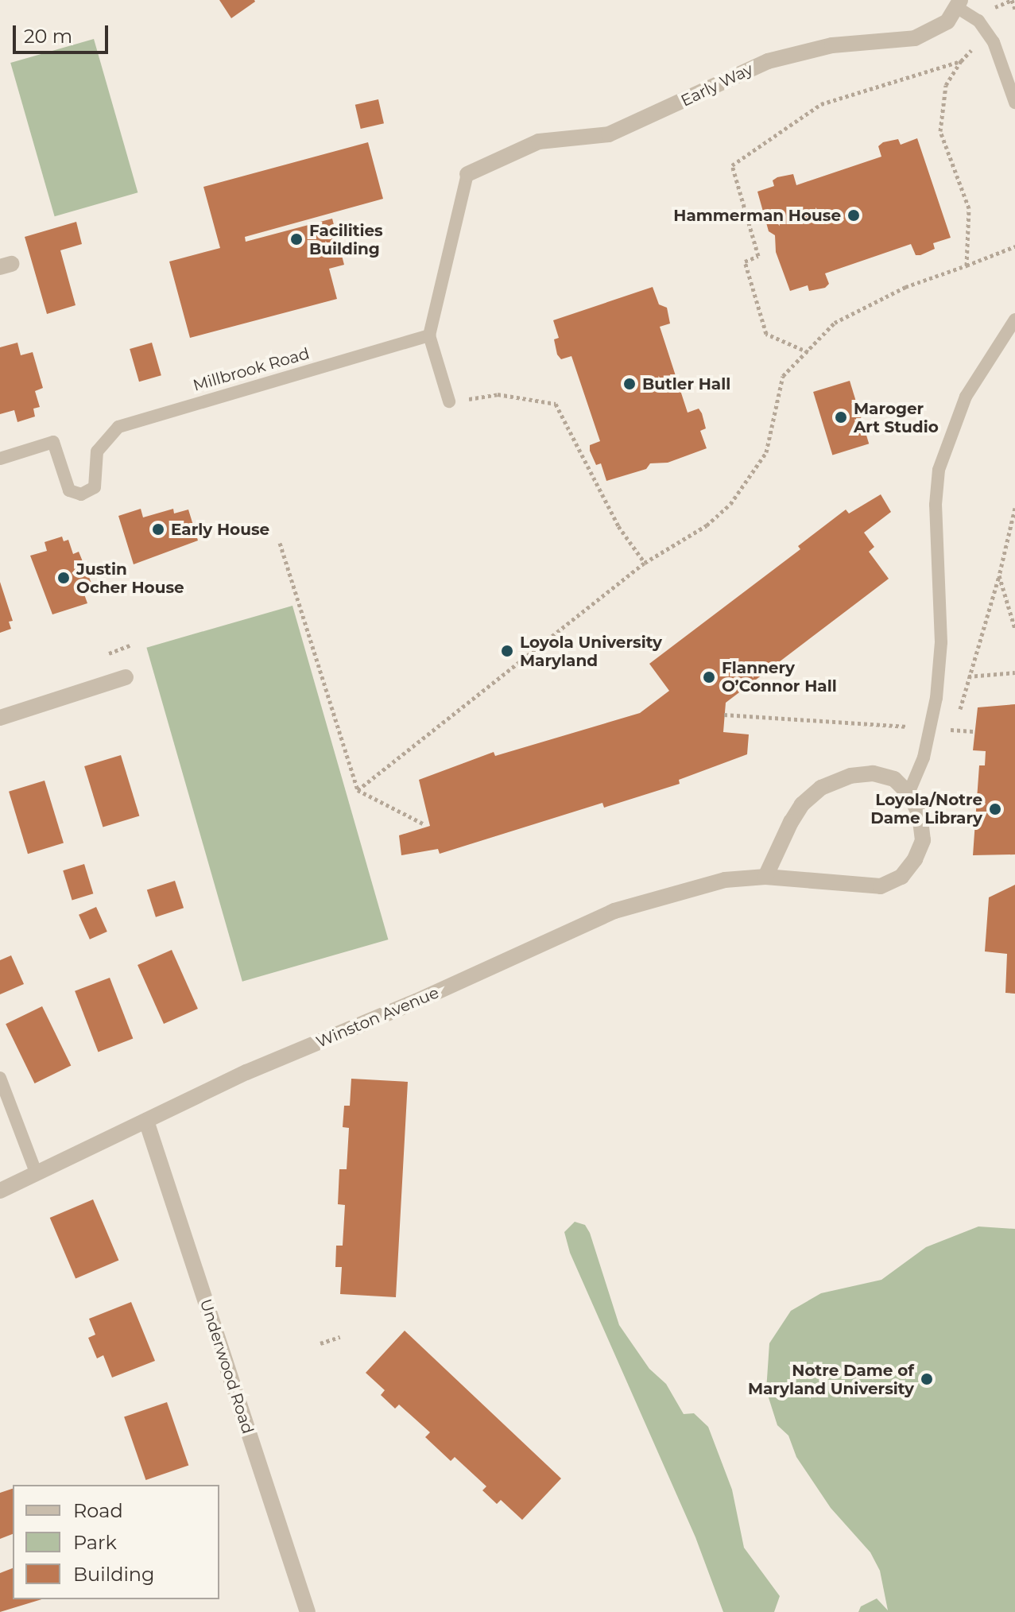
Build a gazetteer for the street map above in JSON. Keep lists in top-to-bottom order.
{
  "streets": {
    "street": ["Early Way", "Winston Avenue", "Underwood Road"],
    "lane": ["Millbrook Road"]
  },
  "crossings": [
    ["Winston Avenue", "Underwood Road"]
  ],
  "places": [
    "Hammerman House",
    "Facilities Building",
    "Butler Hall",
    "Maroger Art Studio",
    "Early House",
    "Justin Ocher House",
    "Loyola University Maryland",
    "Flannery O’Connor Hall",
    "Loyola/Notre Dame Library",
    "Notre Dame of Maryland University"
  ],
  "legend": ["Road", "Park", "Building"],
  "scale_bar": "20 m"
}
